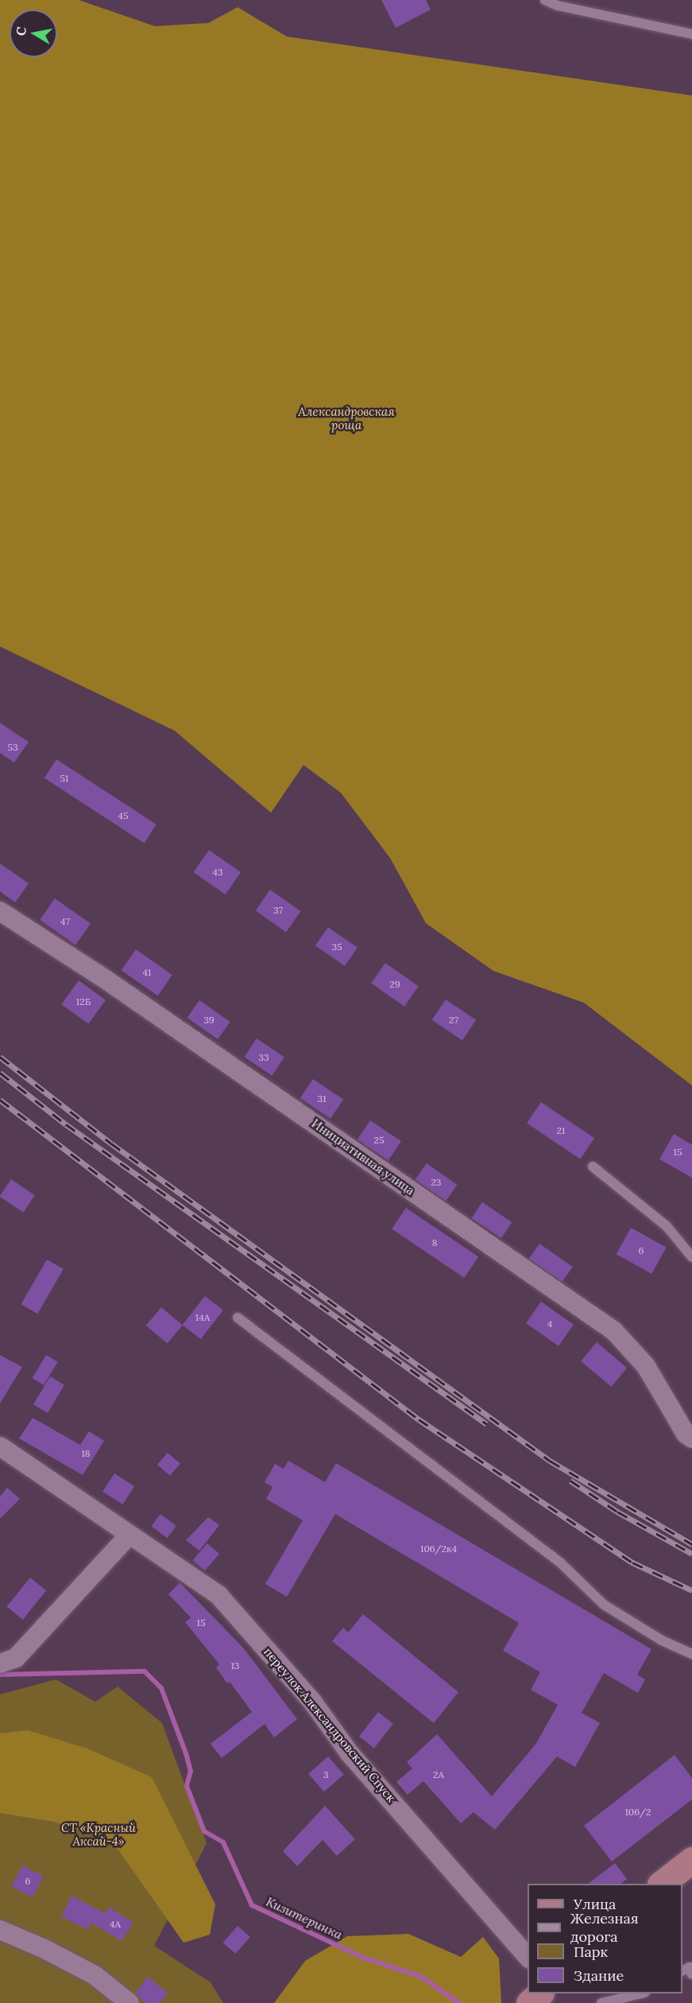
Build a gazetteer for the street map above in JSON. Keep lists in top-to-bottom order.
{
  "streets": {
    "street": ["Инициативная улица", "переулок Александровский Спуск"]
  },
  "water": ["Кизитеринка"],
  "parks": ["Александровская роща", "СТ «Красный Аксай-4»"],
  "house_numbers": [
    "53",
    "51",
    "45",
    "43",
    "37",
    "47",
    "35",
    "41",
    "29",
    "12Б",
    "39",
    "27",
    "33",
    "31",
    "21",
    "25",
    "15",
    "23",
    "8",
    "6",
    "14А",
    "4",
    "18",
    "106/2к4",
    "15",
    "13",
    "3",
    "2А",
    "106/2",
    "6",
    "4А"
  ],
  "legend": [
    "Улица",
    "Железная дорога",
    "Парк",
    "Здание"
  ],
  "north": "left"
}
